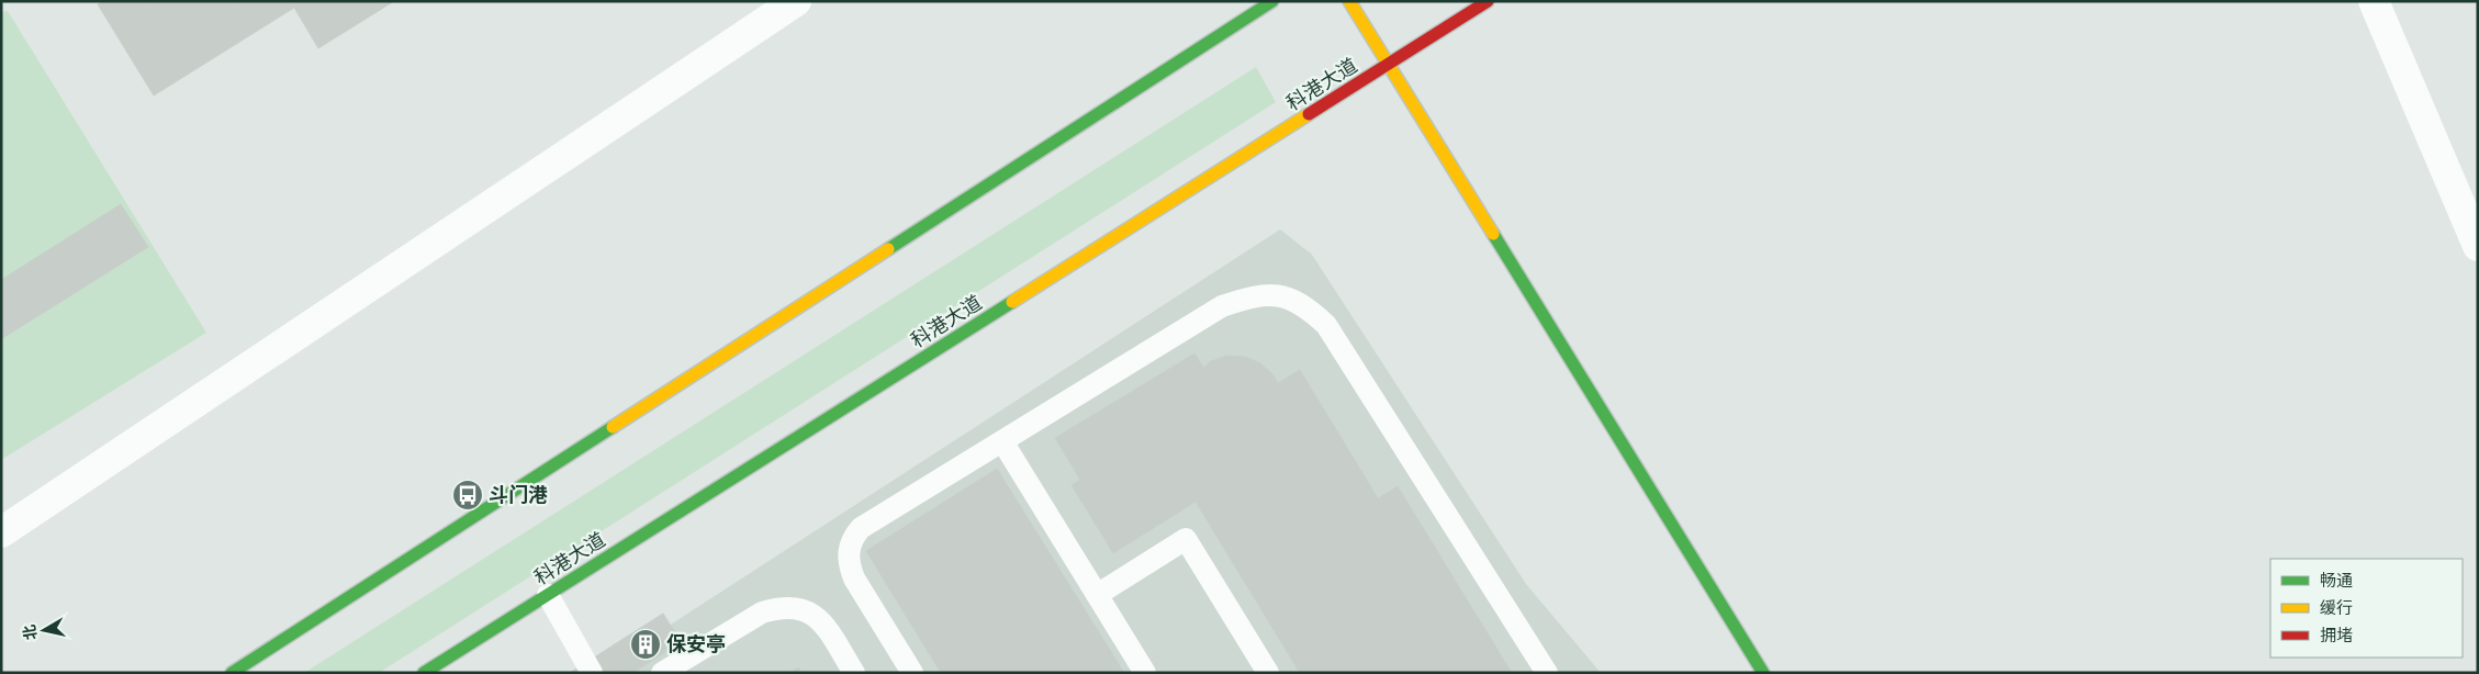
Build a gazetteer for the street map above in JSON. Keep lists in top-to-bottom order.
{
  "streets": {
    "street": ["科港大道"]
  },
  "places": {
    "bus stop": ["斗门港"],
    "building": ["保安亭"]
  },
  "legend": ["畅通", "缓行", "拥堵"],
  "north": "left"
}
